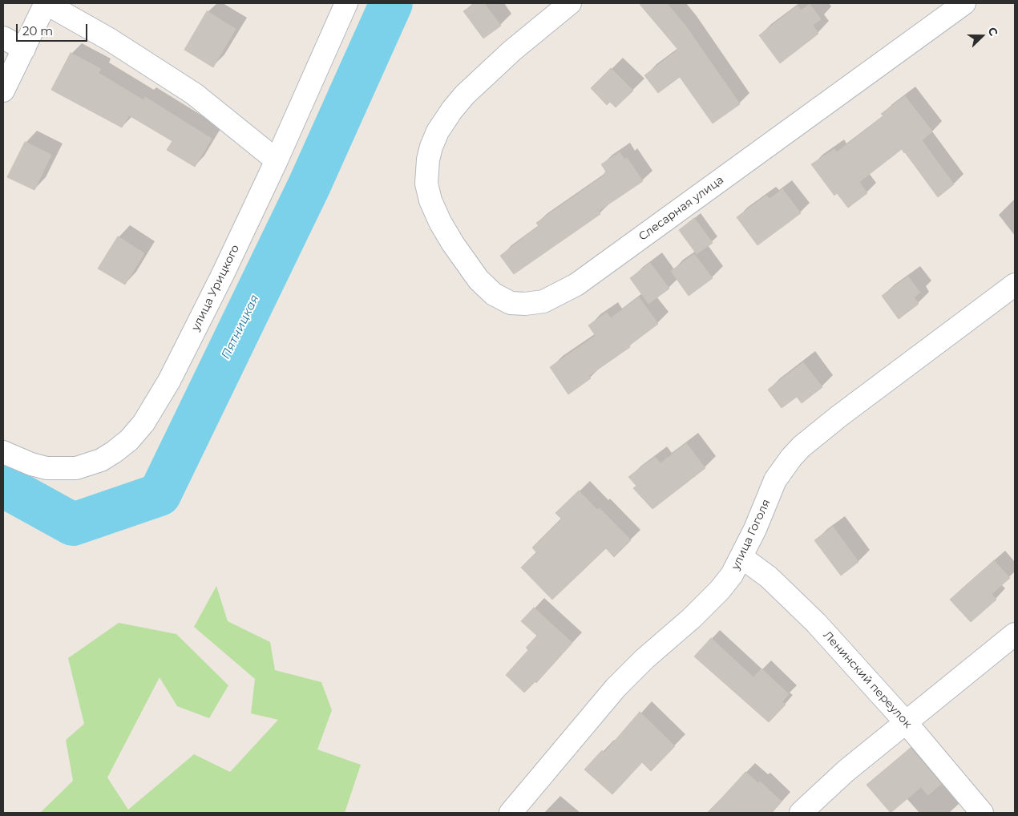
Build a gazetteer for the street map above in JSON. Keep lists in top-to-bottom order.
{
  "streets": {
    "street": [
      "Слесарная улица",
      "улица Урицкого",
      "улица Гоголя",
      "Ленинский переулок"
    ]
  },
  "crossings": [
    ["улица Гоголя", "Ленинский переулок"]
  ],
  "water": ["Пятницкая"],
  "scale_bar": "20 m",
  "north": "right"
}
